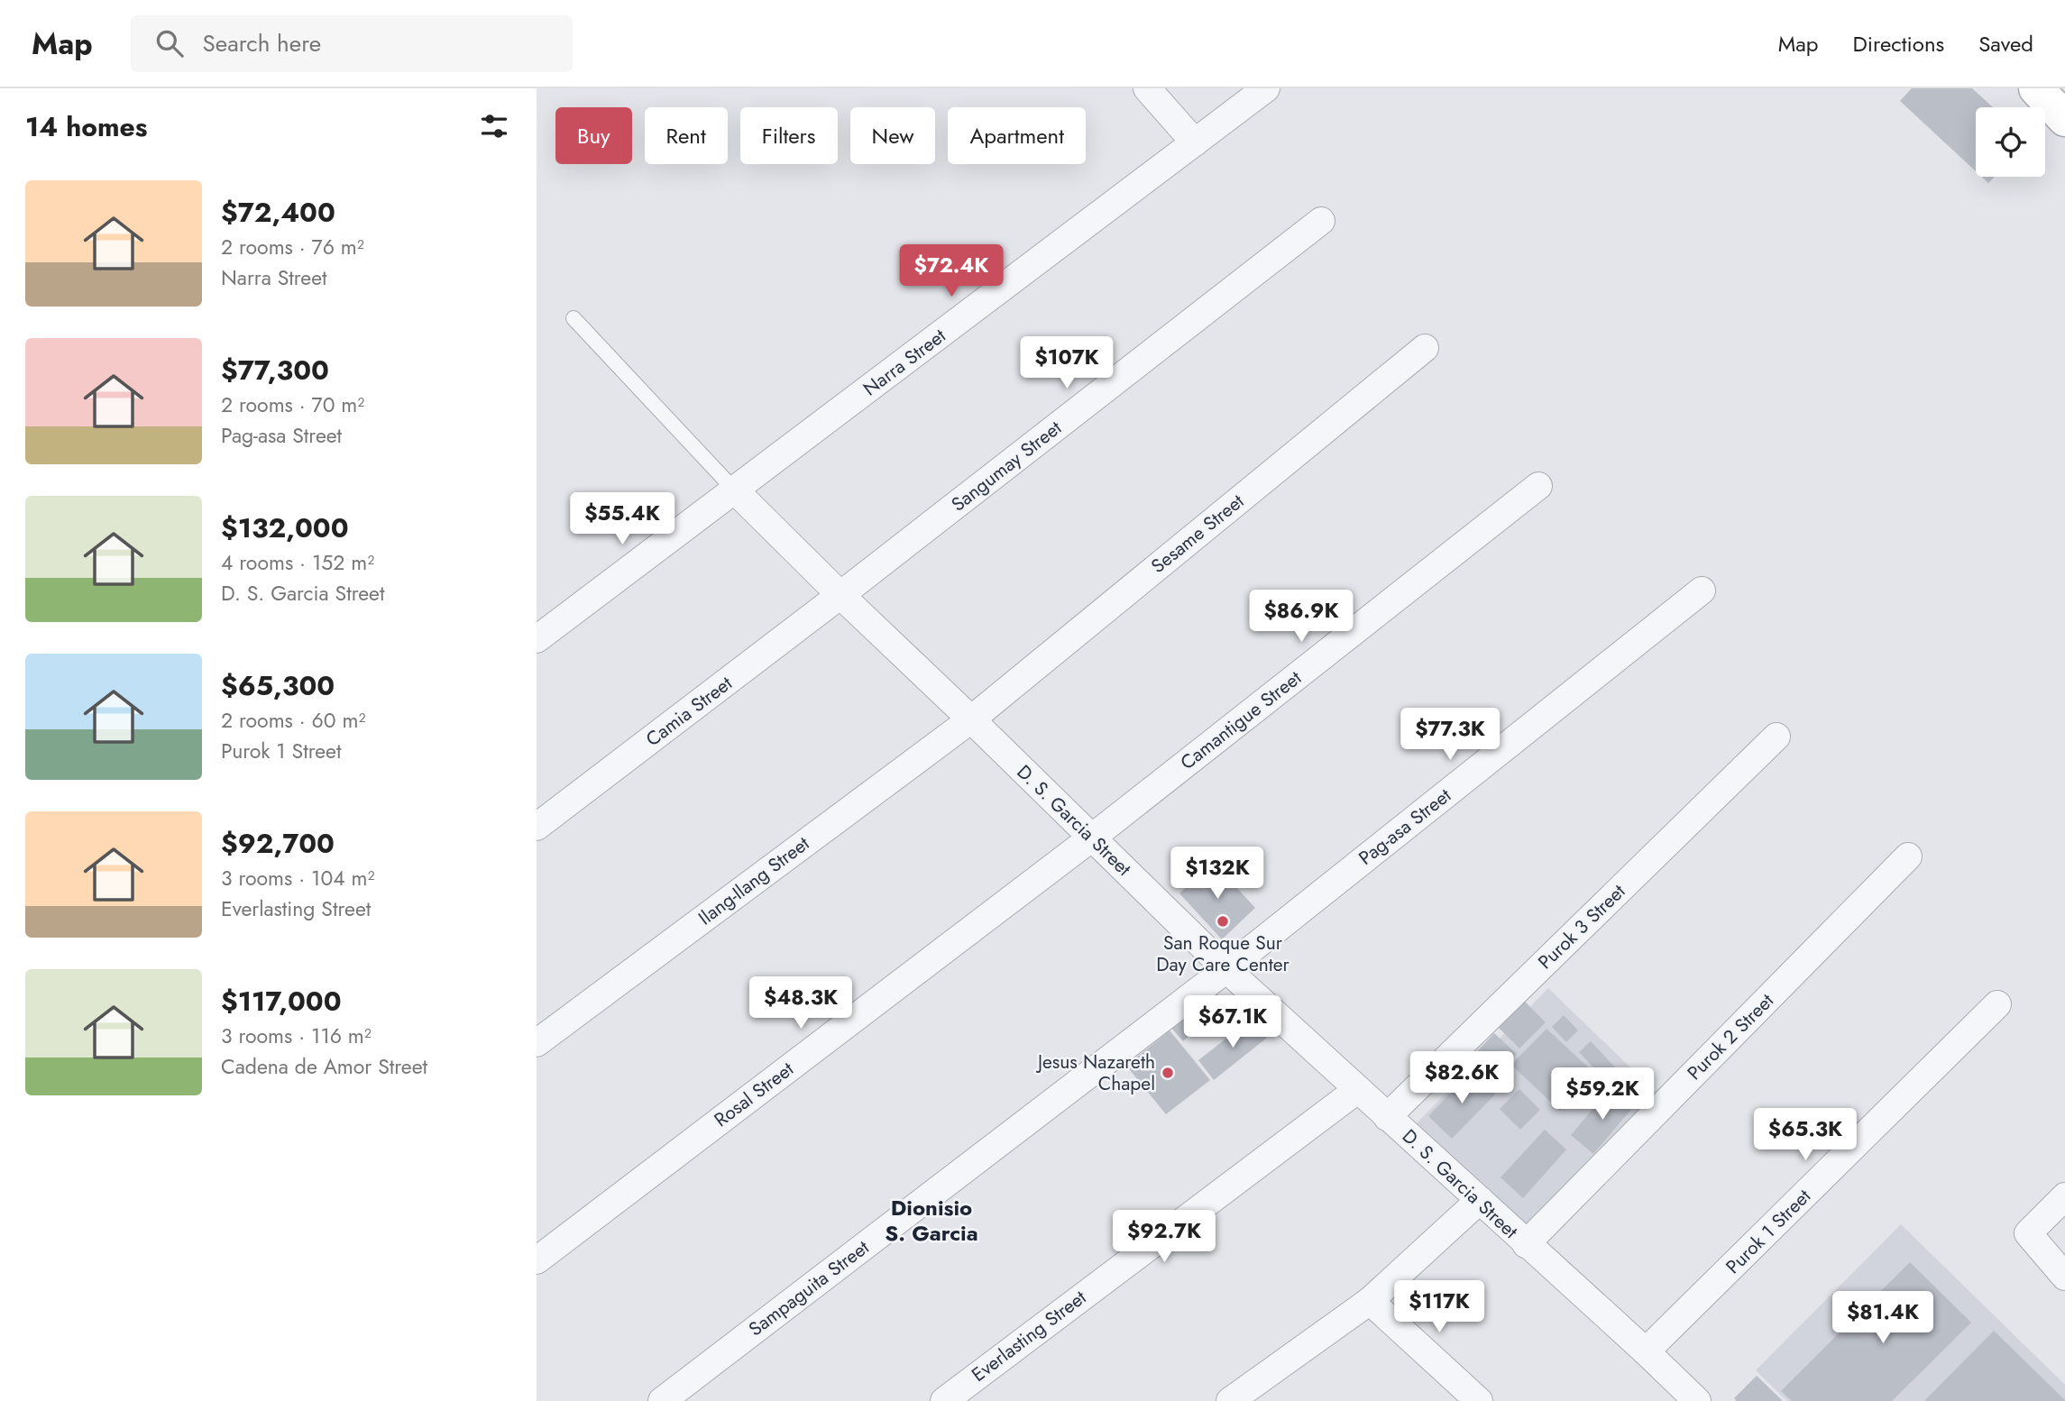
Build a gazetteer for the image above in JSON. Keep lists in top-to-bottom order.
{
  "streets": {
    "street": [
      "Narra Street",
      "Sangumay Street",
      "Sesame Street",
      "Camia Street",
      "Camantigue Street",
      "D. S. Garcia Street",
      "Pag-asa Street",
      "Ilang-Ilang Street",
      "Purok 3 Street",
      "Purok 2 Street",
      "Rosal Street",
      "Purok 1 Street",
      "Sampaguita Street",
      "Everlasting Street"
    ]
  },
  "crossings": [
    ["Narra Street", "D. S. Garcia Street"],
    ["Sangumay Street", "Camia Street"],
    ["Sangumay Street", "D. S. Garcia Street"],
    ["Sesame Street", "D. S. Garcia Street"],
    ["Sesame Street", "Ilang-Ilang Street"],
    ["Camia Street", "D. S. Garcia Street"],
    ["Camantigue Street", "D. S. Garcia Street"],
    ["Camantigue Street", "Rosal Street"],
    ["D. S. Garcia Street", "Pag-asa Street"],
    ["D. S. Garcia Street", "Ilang-Ilang Street"],
    ["D. S. Garcia Street", "Purok 3 Street"],
    ["D. S. Garcia Street", "Purok 2 Street"],
    ["D. S. Garcia Street", "Rosal Street"],
    ["D. S. Garcia Street", "Purok 1 Street"],
    ["D. S. Garcia Street", "Sampaguita Street"],
    ["D. S. Garcia Street", "Everlasting Street"],
    ["Pag-asa Street", "Sampaguita Street"]
  ],
  "districts": ["Dionisio S. Garcia"],
  "places": ["San Roque Sur Day Care Center", "Jesus Nazareth Chapel"],
  "page": {
    "header": "Map",
    "search": "Search here",
    "nav": ["Map", "Directions", "Saved"],
    "heading": "14 homes",
    "chip": [
      "Buy",
      "Rent",
      "Filters",
      "New",
      "Apartment"
    ],
    "list": [
      {
        "name": "$72,400",
        "note": "2 rooms · 76 m² · Narra Street"
      },
      {
        "name": "$77,300",
        "note": "2 rooms · 70 m² · Pag-asa Street"
      },
      {
        "name": "$132,000",
        "note": "4 rooms · 152 m² · D. S. Garcia Street"
      },
      {
        "name": "$65,300",
        "note": "2 rooms · 60 m² · Purok 1 Street"
      },
      {
        "name": "$92,700",
        "note": "3 rooms · 104 m² · Everlasting Street"
      },
      {
        "name": "$117,000",
        "note": "3 rooms · 116 m² · Cadena de Amor Street"
      }
    ],
    "price": [
      "$72.4K",
      "$107K",
      "$55.4K",
      "$86.9K",
      "$77.3K",
      "$132K",
      "$48.3K",
      "$67.1K",
      "$82.6K",
      "$59.2K",
      "$65.3K",
      "$92.7K",
      "$117K",
      "$81.4K"
    ]
  }
}
